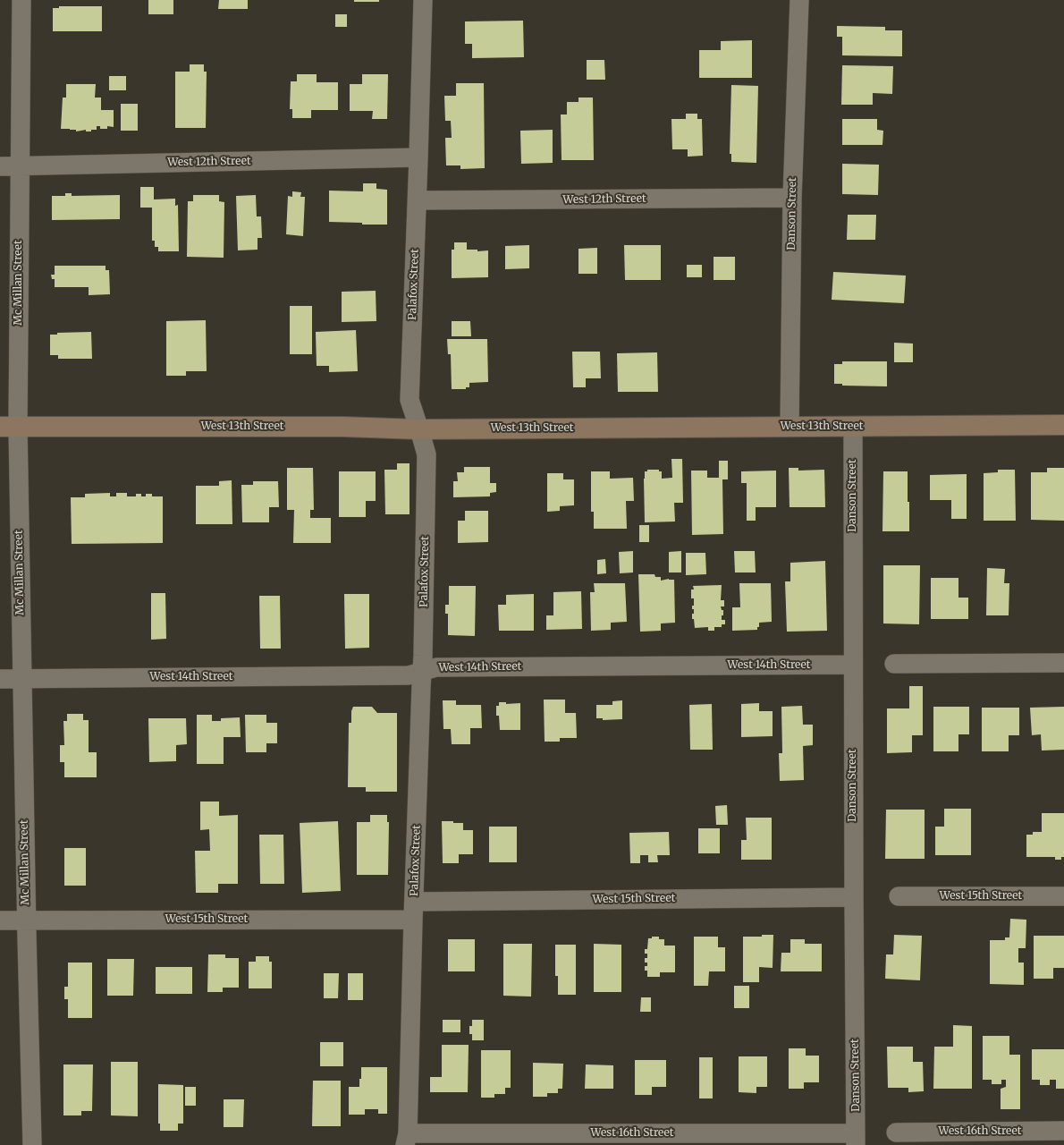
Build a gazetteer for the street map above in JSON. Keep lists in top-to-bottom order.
{
  "streets": {
    "street": [
      "West 12th Street",
      "Danson Street",
      "Mc Millan Street",
      "Palafox Street",
      "West 13th Street",
      "West 14th Street",
      "West 15th Street",
      "West 16th Street"
    ]
  },
  "crossings": [
    ["West 12th Street", "Danson Street"],
    ["West 12th Street", "Mc Millan Street"],
    ["West 12th Street", "Palafox Street"],
    ["Danson Street", "West 13th Street"],
    ["Danson Street", "West 14th Street"],
    ["Danson Street", "West 15th Street"],
    ["Danson Street", "West 16th Street"],
    ["Mc Millan Street", "West 13th Street"],
    ["Mc Millan Street", "West 14th Street"],
    ["Mc Millan Street", "West 15th Street"],
    ["Palafox Street", "West 13th Street"],
    ["Palafox Street", "West 14th Street"],
    ["Palafox Street", "West 15th Street"],
    ["Palafox Street", "West 16th Street"]
  ]
}
